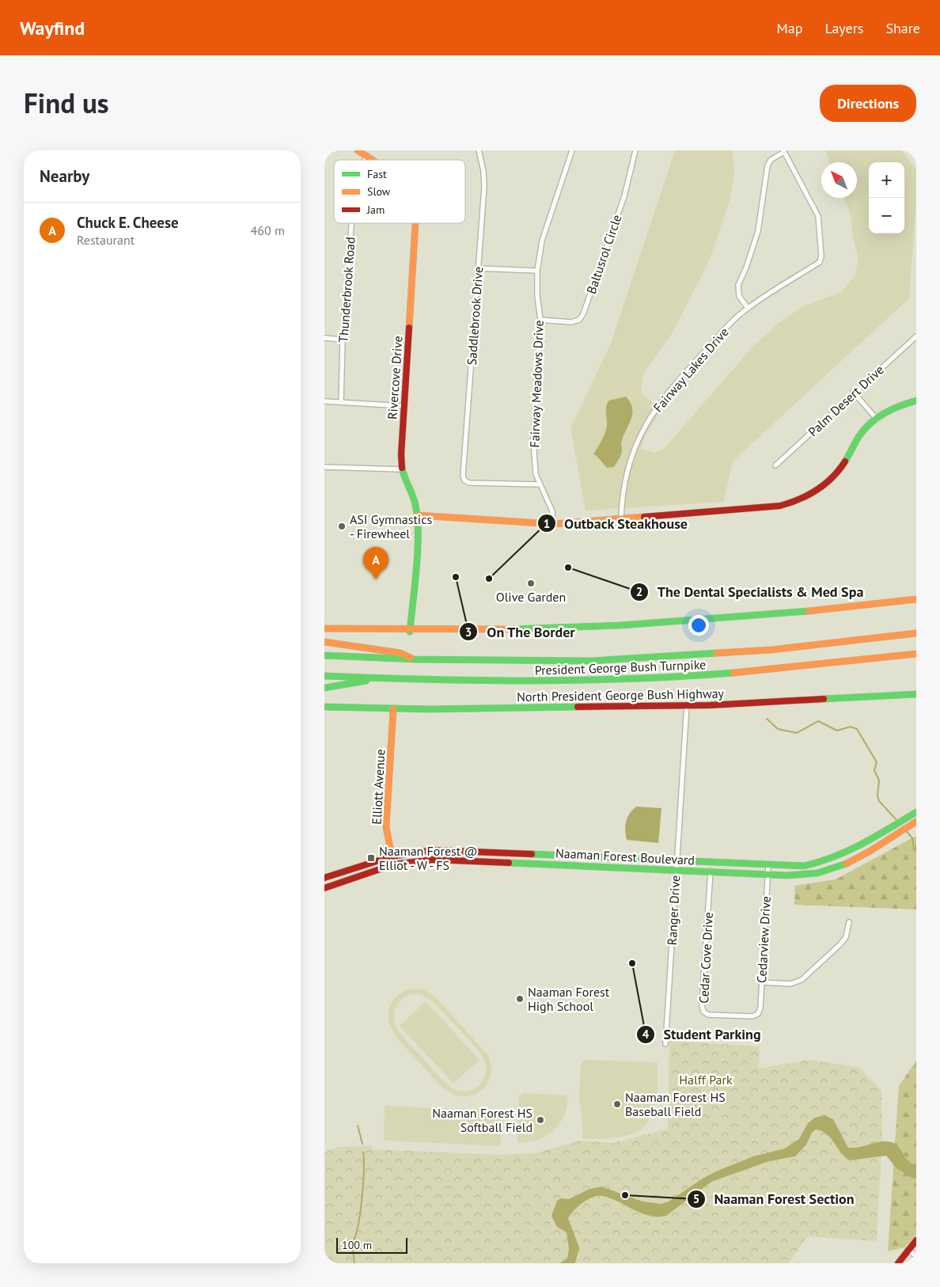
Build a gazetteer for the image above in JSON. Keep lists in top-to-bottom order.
{
  "streets": {
    "main road": [
      "Rivercove Drive",
      "President George Bush Turnpike",
      "North President George Bush Highway",
      "Elliott Avenue",
      "Naaman Forest Boulevard"
    ],
    "street": [
      "Baltusrol Circle",
      "Thunderbrook Road",
      "Saddlebrook Drive",
      "Fairway Lakes Drive",
      "Fairway Meadows Drive",
      "Palm Desert Drive",
      "Ranger Drive",
      "Cedarview Drive",
      "Cedar Cove Drive"
    ]
  },
  "crossings": [
    ["Baltusrol Circle", "Fairway Meadows Drive"],
    ["Thunderbrook Road", "Rivercove Drive"],
    ["Saddlebrook Drive", "Fairway Meadows Drive"],
    ["North President George Bush Highway", "Elliott Avenue"],
    ["North President George Bush Highway", "Ranger Drive"],
    ["Elliott Avenue", "Naaman Forest Boulevard"],
    ["Naaman Forest Boulevard", "Ranger Drive"],
    ["Naaman Forest Boulevard", "Cedarview Drive"],
    ["Naaman Forest Boulevard", "Cedar Cove Drive"],
    ["Cedarview Drive", "Cedar Cove Drive"]
  ],
  "parks": ["Halff Park"],
  "places": {
    "other": [
      "ASI Gymnastics - Firewheel",
      "The Dental Specialists & Med Spa",
      "On The Border",
      "Outback Steakhouse",
      "Olive Garden",
      "Student Parking",
      "Naaman Forest High School",
      "Naaman Forest HS Baseball Field",
      "Naaman Forest HS Softball Field",
      "Naaman Forest Section"
    ],
    "transit": ["Naaman Forest @ Elliot - W - FS"]
  },
  "legend": ["Fast", "Slow", "Jam"],
  "scale_bar": "100 m",
  "north": "top left",
  "page": {
    "header": "Wayfind",
    "nav": ["Map", "Layers", "Share"],
    "title": "Find us",
    "buttons": "Directions",
    "heading": "Nearby",
    "map_buttons": ["+", "−"],
    "list": [
      {
        "mark": "A",
        "name": "Chuck E. Cheese",
        "note": "Restaurant",
        "value": "460 m"
      }
    ],
    "pins": "A",
    "scale": "100 m"
  }
}
